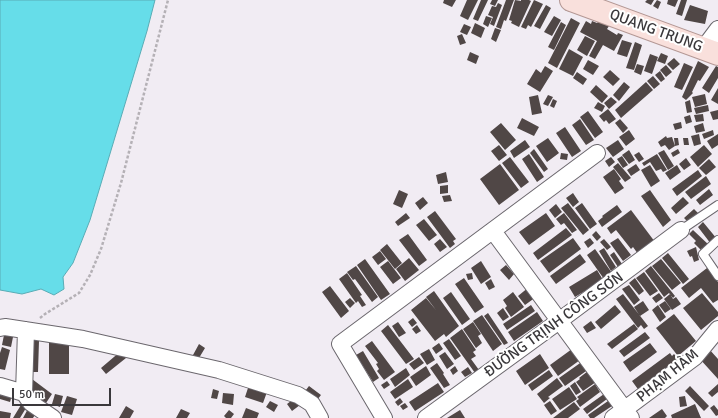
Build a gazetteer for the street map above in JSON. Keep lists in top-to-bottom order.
{
  "streets": {
    "main road": ["QUANG TRUNG"],
    "street": ["ĐƯỜNG TRỊNH CÔNG SƠN", "PHẠM HÀM"]
  },
  "scale_bar": "50 m"
}
